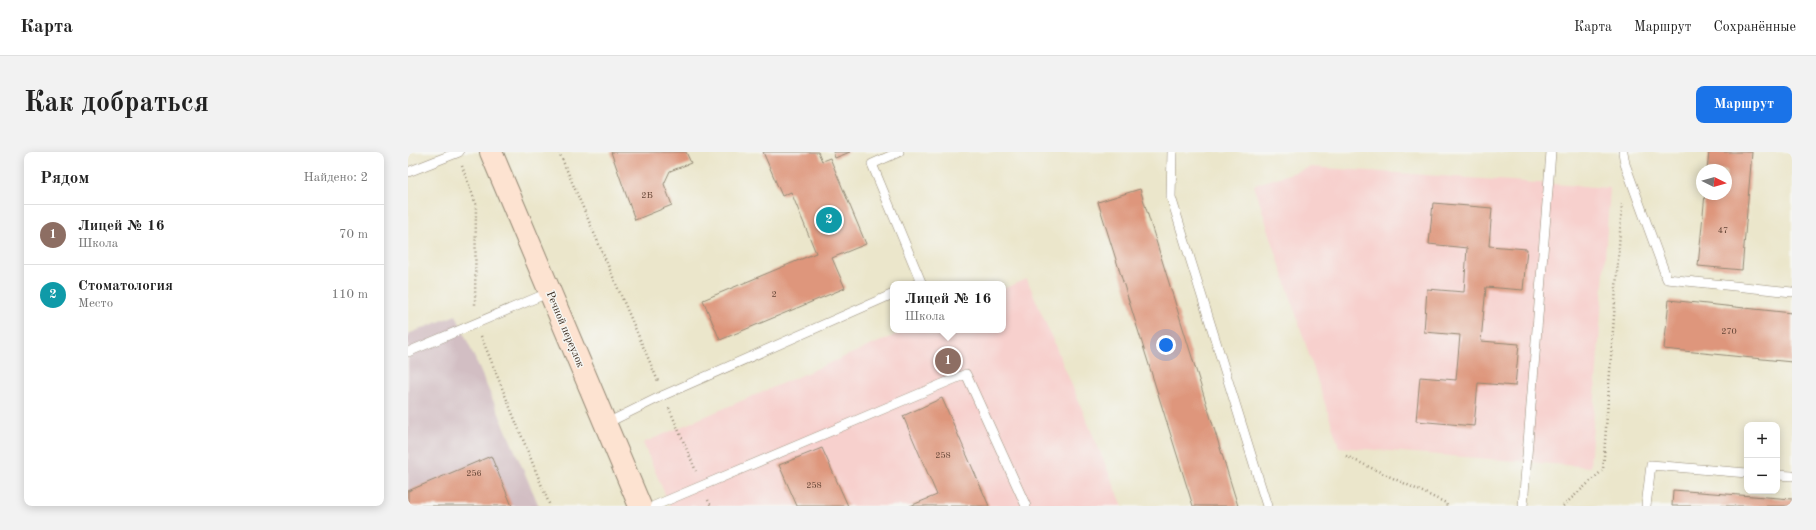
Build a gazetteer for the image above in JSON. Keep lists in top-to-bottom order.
{
  "streets": {
    "main road": ["Речной переулок"]
  },
  "house_numbers": [
    "2Б",
    "47",
    "2",
    "270",
    "258",
    "256",
    "258"
  ],
  "north": "right",
  "page": {
    "header": "Карта",
    "nav": ["Карта", "Маршрут", "Сохранённые"],
    "buttons": "Маршрут",
    "title": "Как добраться",
    "heading": ["Рядом", "Найдено: 2"],
    "list": [
      {
        "mark": "1",
        "name": "Лицей № 16",
        "note": "Школа",
        "value": "70 m"
      },
      {
        "mark": "2",
        "name": "Стоматология",
        "note": "Место",
        "value": "110 m"
      }
    ],
    "pins": ["2", "1"],
    "popup": ["Лицей № 16", "Школа"],
    "map_buttons": ["+", "−"]
  }
}
